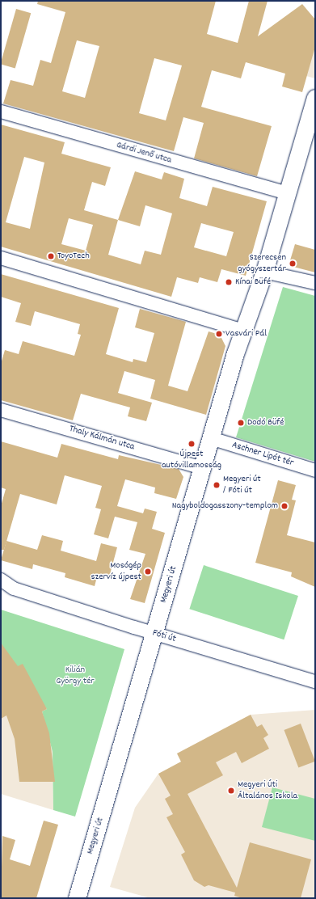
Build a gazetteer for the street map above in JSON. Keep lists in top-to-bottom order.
{
  "streets": {
    "main road": ["Megyeri út"],
    "street": [
      "Gárdi Jenő utca",
      "Thaly Kálmán utca",
      "Aschner Lipót tér",
      "Fóti út"
    ]
  },
  "crossings": [
    ["Gárdi Jenő utca", "Megyeri út"],
    ["Thaly Kálmán utca", "Megyeri út"],
    ["Aschner Lipót tér", "Megyeri út"],
    ["Megyeri út", "Fóti út"]
  ],
  "parks": ["Kilián György tér"],
  "places": [
    "ToyoTech",
    "Szerecsen gyógyszertár",
    "Kínai Büfé",
    "Vasvári Pál",
    "Dodó Büfé",
    "Újpest autóvillamosság",
    "Megyeri út / Fóti út",
    "Nagyboldogasszony-templom",
    "Mosógép szervíz újpest",
    "Megyeri Úti Általános Iskola"
  ]
}
